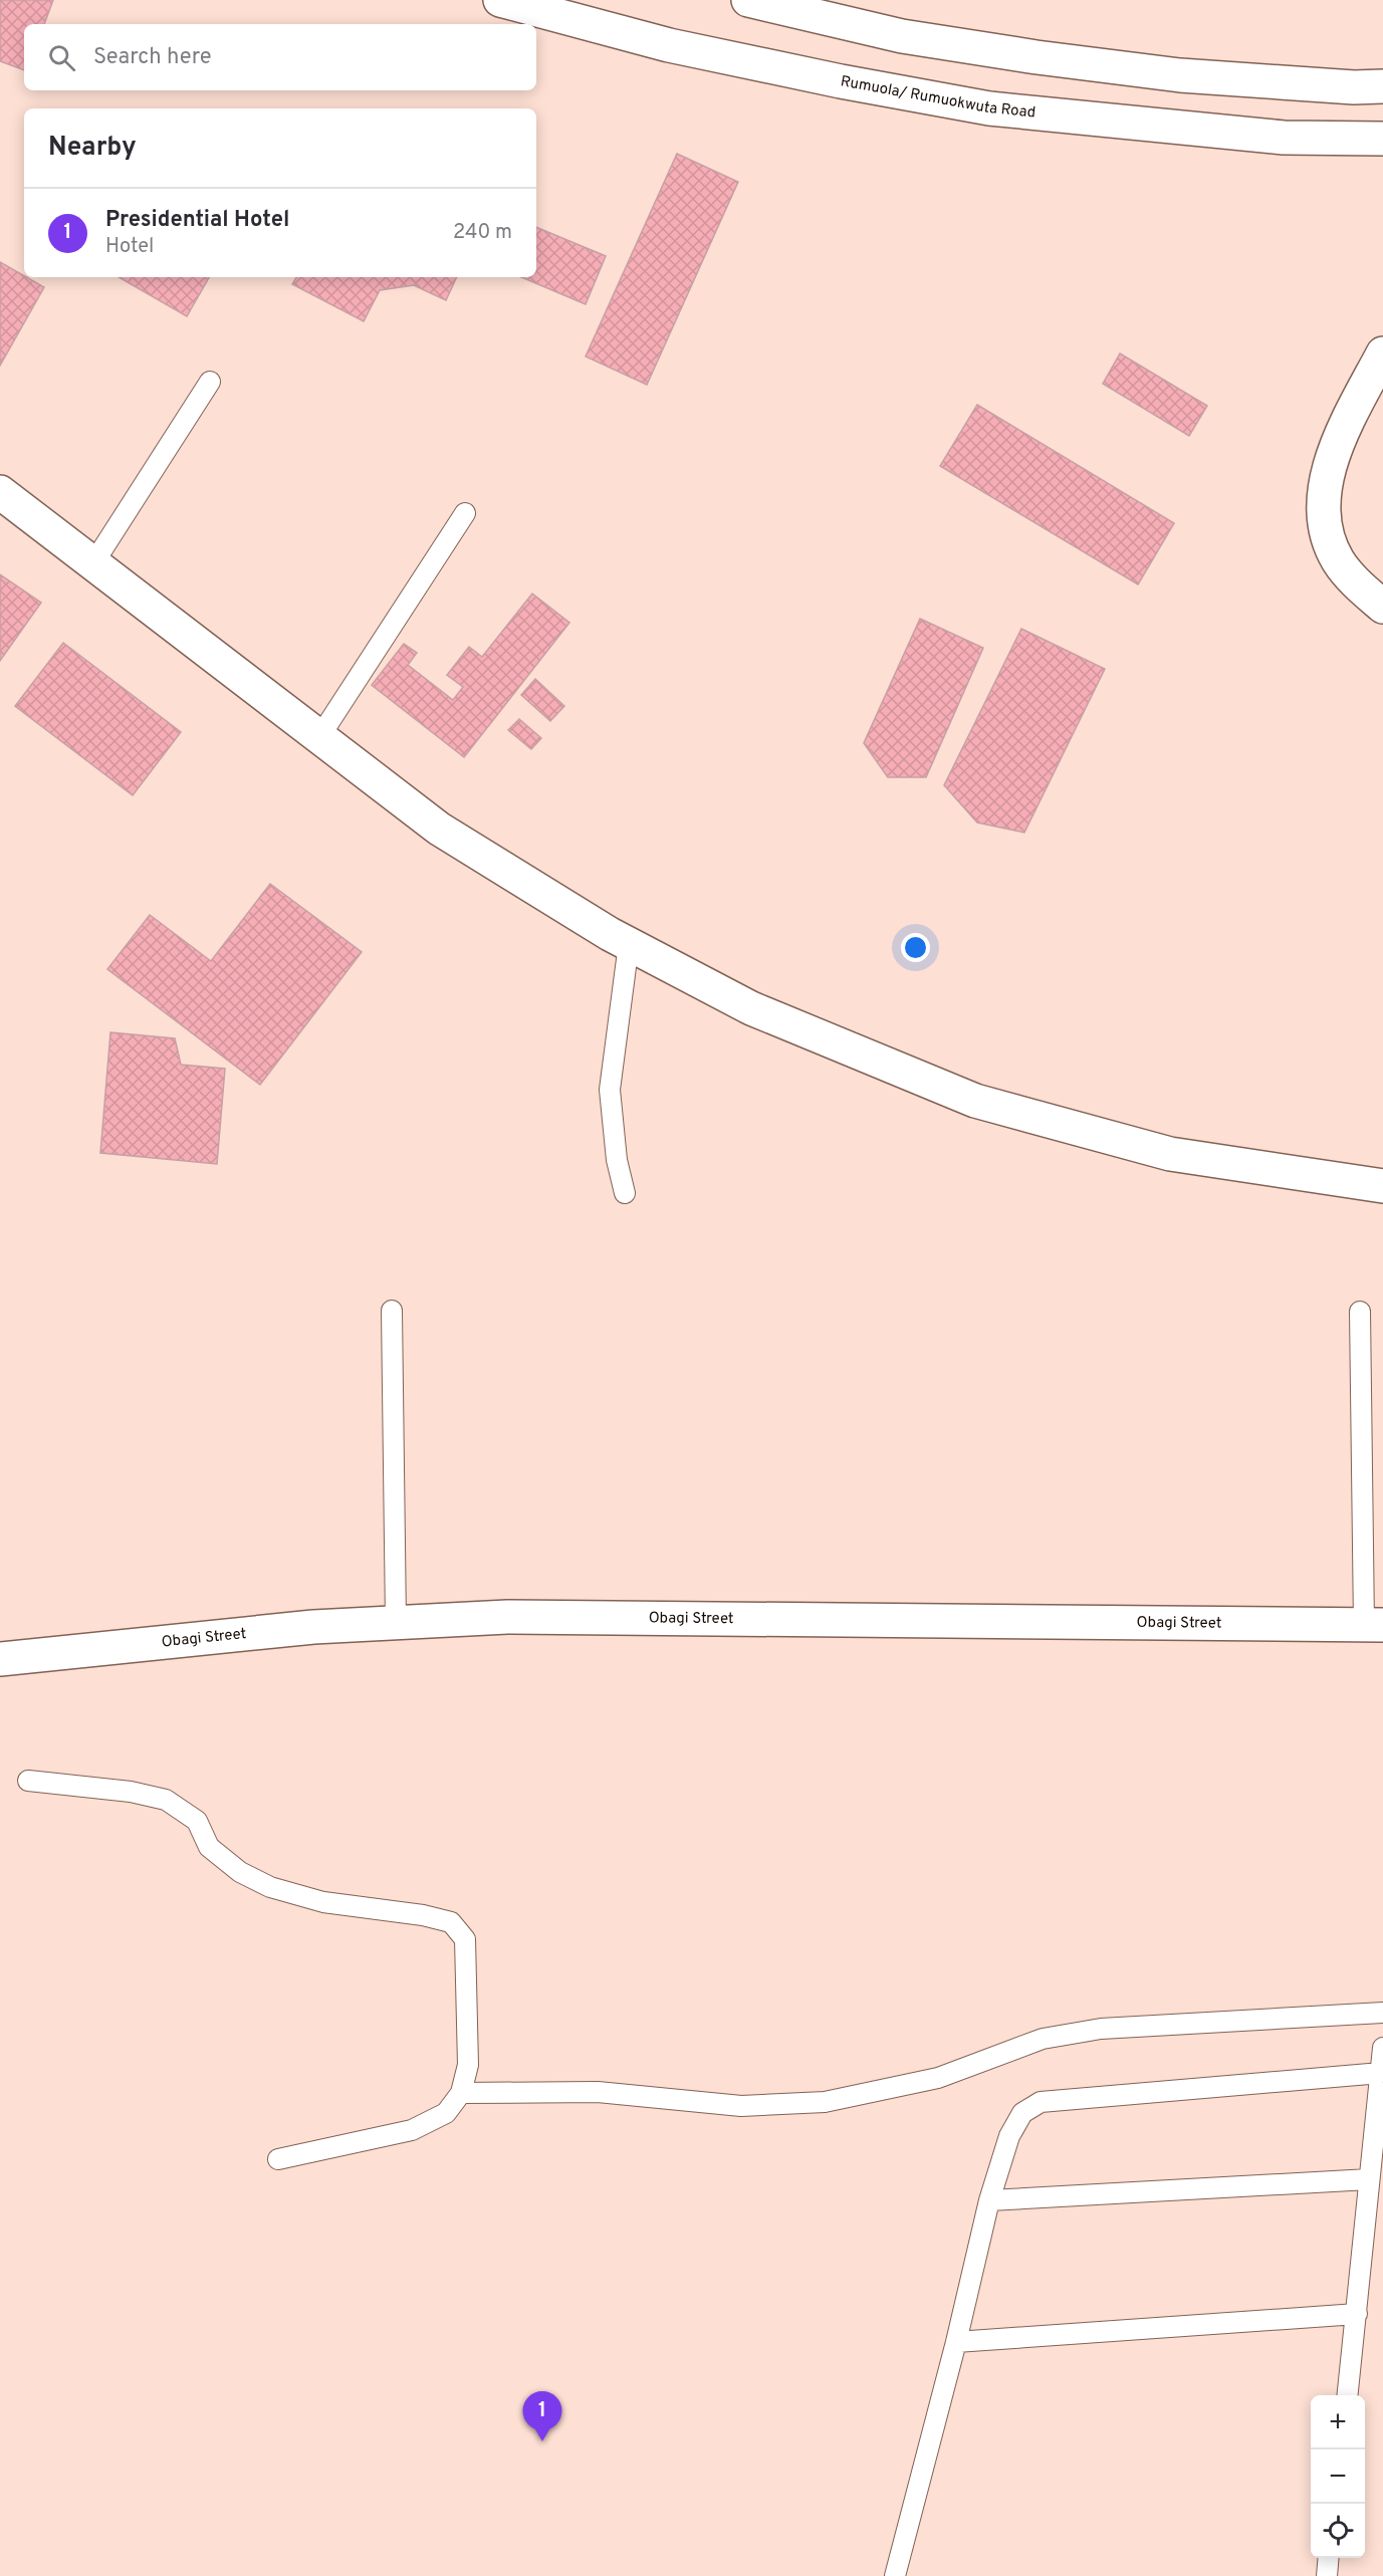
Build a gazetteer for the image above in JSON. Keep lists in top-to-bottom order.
{
  "streets": {
    "street": ["Rumuola/ Rumuokwuta Road", "Obagi Street"]
  },
  "page": {
    "search": "Search here",
    "heading": "Nearby",
    "list": [
      {
        "mark": "1",
        "name": "Presidential Hotel",
        "note": "Hotel",
        "value": "240 m"
      }
    ],
    "pins": "1",
    "map_buttons": ["+", "−"]
  }
}
